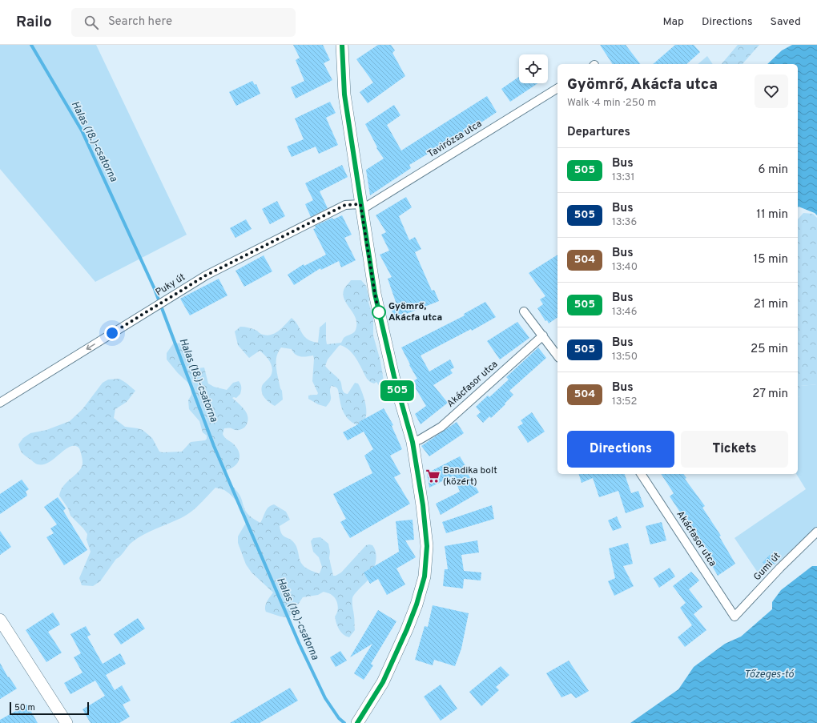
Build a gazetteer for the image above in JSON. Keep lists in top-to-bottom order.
{
  "streets": {
    "street": [
      "Tavirózsa utca",
      "Puky út",
      "Akácfasor utca",
      "Gumi út"
    ]
  },
  "crossings": [
    ["Tavirózsa utca", "Puky út"],
    ["Akácfasor utca", "Gumi út"]
  ],
  "one_way": ["Puky út"],
  "water": ["Halas (18.)-csatorna", "Tőzeges-tó"],
  "places": {
    "other": ["Gyömrő, Akácfa utca"],
    "supermarket": ["Bandika bolt (közért)"]
  },
  "lines": ["bus line 505"],
  "scale_bar": "50 m",
  "page": {
    "header": "Railo",
    "search": "Search here",
    "nav": ["Map", "Directions", "Saved"],
    "on_map": "505",
    "heading": [
      ["Gyömrő, Akácfa utca", "Walk · 4 min · 250 m"],
      "Departures"
    ],
    "list": [
      {
        "mark": "505",
        "name": "Bus",
        "note": "13:31",
        "value": "6 min"
      },
      {
        "mark": "505",
        "name": "Bus",
        "note": "13:36",
        "value": "11 min"
      },
      {
        "mark": "504",
        "name": "Bus",
        "note": "13:40",
        "value": "15 min"
      },
      {
        "mark": "505",
        "name": "Bus",
        "note": "13:46",
        "value": "21 min"
      },
      {
        "mark": "505",
        "name": "Bus",
        "note": "13:50",
        "value": "25 min"
      },
      {
        "mark": "504",
        "name": "Bus",
        "note": "13:52",
        "value": "27 min"
      }
    ],
    "buttons": ["Directions", "Tickets"],
    "scale": "50 m"
  }
}
